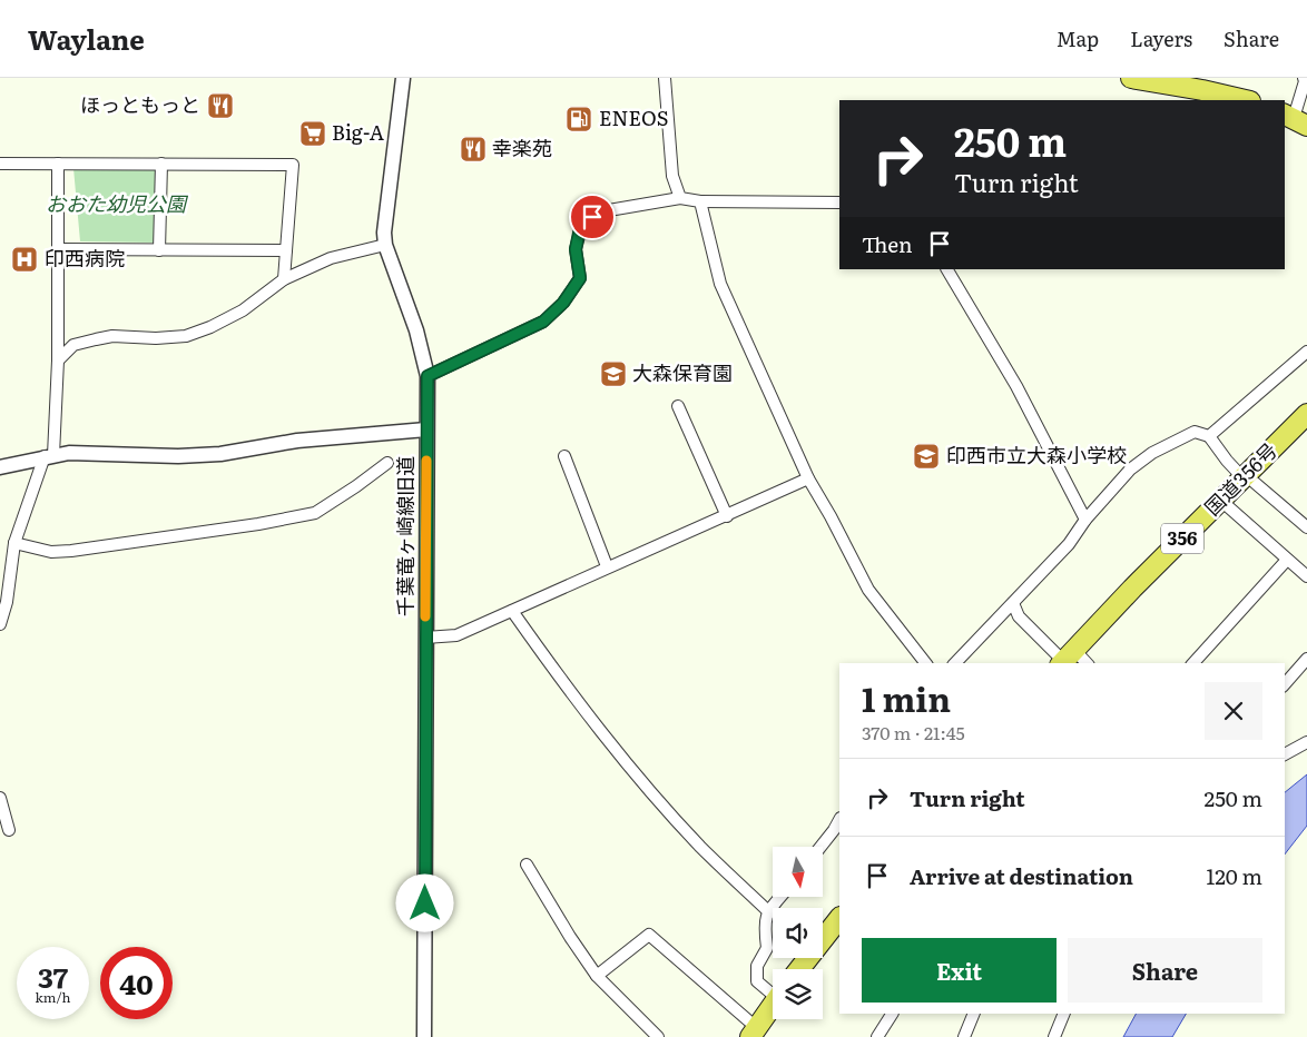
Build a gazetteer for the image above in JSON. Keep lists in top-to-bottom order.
{
  "streets": {
    "highway": ["国道356号", "356"],
    "street": ["千葉竜ヶ崎線旧道"]
  },
  "parks": ["おおた幼児公園"],
  "places": {
    "restaurant": ["ほっともっと", "幸楽苑"],
    "fuel station": ["ENEOS"],
    "supermarket": ["Big-A"],
    "hospital": ["印西病院"],
    "school or university": ["大森保育園", "印西市立大森小学校"]
  },
  "north": "bottom",
  "page": {
    "header": "Waylane",
    "nav": ["Map", "Layers", "Share"],
    "turn": ["250 m", "Turn right"],
    "then": "Then",
    "heading": ["1 min", "370 m · 21:45"],
    "list": [
      {
        "name": "Turn right",
        "value": "250 m"
      },
      {
        "name": "Arrive at destination",
        "value": "120 m"
      }
    ],
    "buttons": ["Exit", "Share"],
    "speed": "37 km/h",
    "limit": "40"
  }
}
